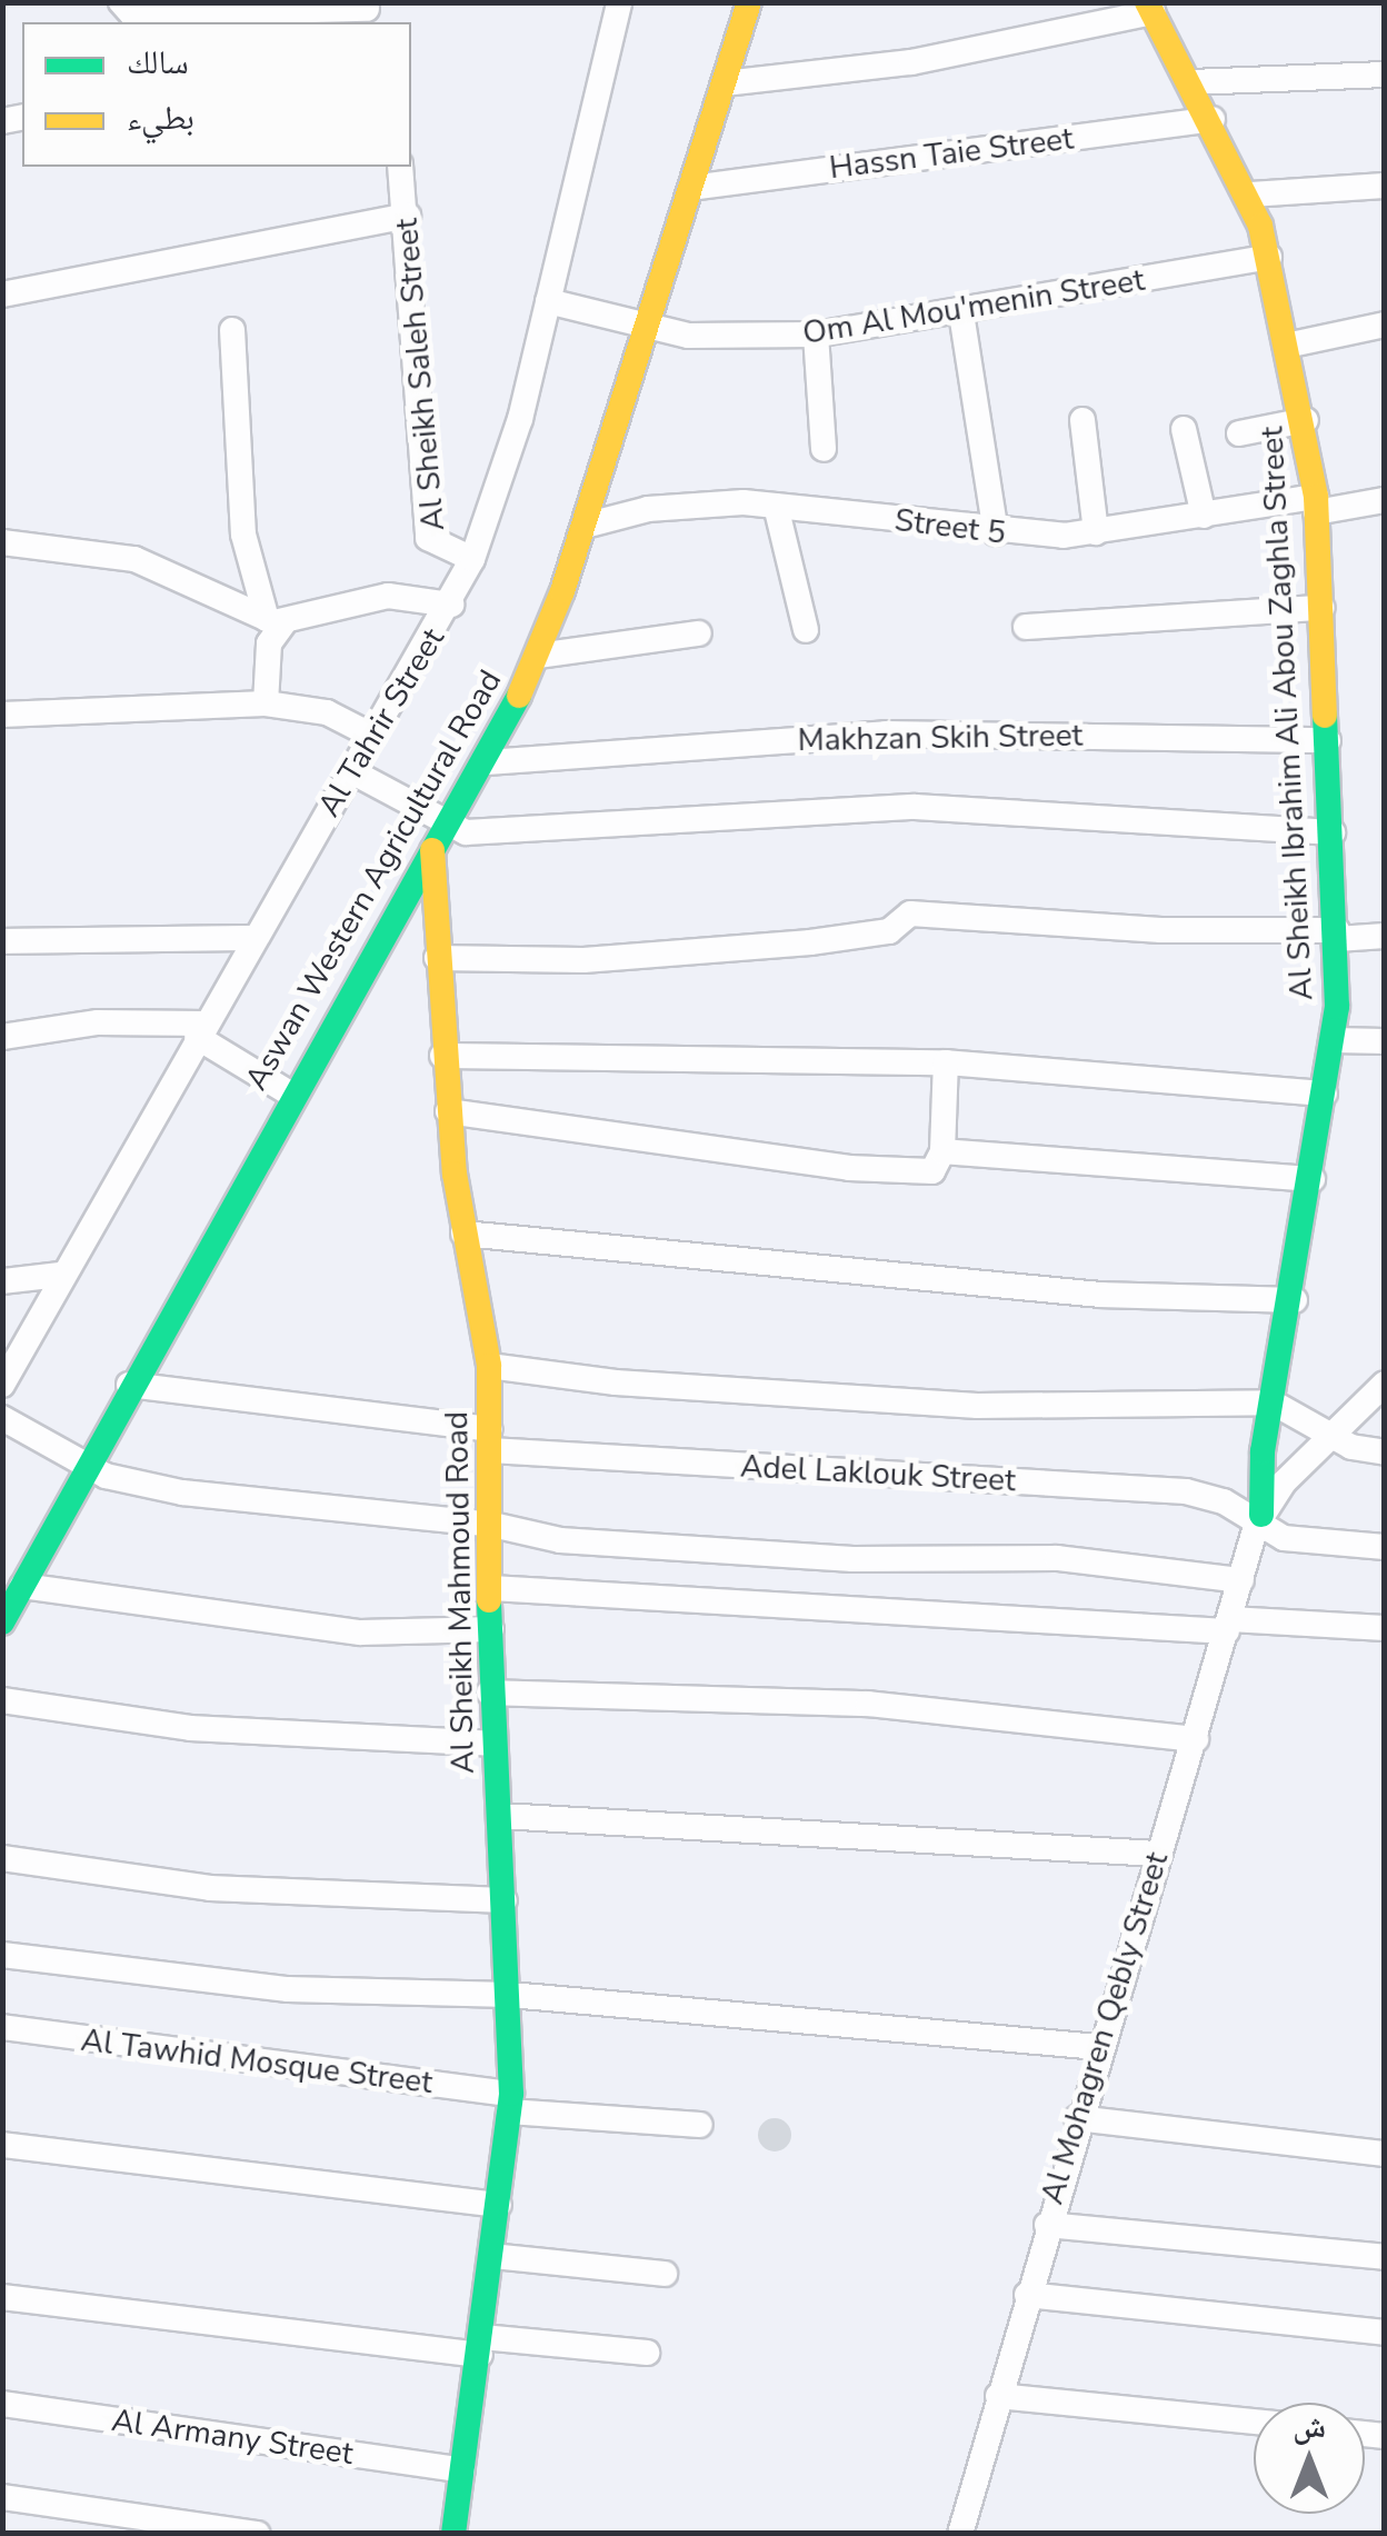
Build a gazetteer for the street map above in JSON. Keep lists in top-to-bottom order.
{
  "streets": {
    "street": [
      "Hassn Taie Street",
      "Om Al Mou'menin Street",
      "Al Sheikh Saleh Street",
      "Street 5",
      "Al Sheikh Ibrahim Ali Abou Zaghla Street",
      "Al Tahrir Street",
      "Makhzan Skih Street",
      "Aswan Western Agricultural Road",
      "Adel Laklouk Street",
      "Al Sheikh Mahmoud Road",
      "Al Mohagren Qebly Street",
      "Al Tawhid Mosque Street",
      "Al Armany Street"
    ]
  },
  "crossings": [
    ["Hassn Taie Street", "Al Sheikh Ibrahim Ali Abou Zaghla Street"],
    ["Hassn Taie Street", "Aswan Western Agricultural Road"],
    ["Om Al Mou'menin Street", "Al Sheikh Ibrahim Ali Abou Zaghla Street"],
    ["Om Al Mou'menin Street", "Al Tahrir Street"],
    ["Om Al Mou'menin Street", "Aswan Western Agricultural Road"],
    ["Al Sheikh Saleh Street", "Al Tahrir Street"],
    ["Street 5", "Al Sheikh Ibrahim Ali Abou Zaghla Street"],
    ["Street 5", "Aswan Western Agricultural Road"],
    ["Al Sheikh Ibrahim Ali Abou Zaghla Street", "Makhzan Skih Street"],
    ["Al Sheikh Ibrahim Ali Abou Zaghla Street", "Adel Laklouk Street"],
    ["Al Sheikh Ibrahim Ali Abou Zaghla Street", "Al Mohagren Qebly Street"],
    ["Makhzan Skih Street", "Aswan Western Agricultural Road"],
    ["Aswan Western Agricultural Road", "Adel Laklouk Street"],
    ["Aswan Western Agricultural Road", "Al Sheikh Mahmoud Road"],
    ["Adel Laklouk Street", "Al Sheikh Mahmoud Road"],
    ["Adel Laklouk Street", "Al Mohagren Qebly Street"],
    ["Al Sheikh Mahmoud Road", "Al Tawhid Mosque Street"],
    ["Al Sheikh Mahmoud Road", "Al Armany Street"]
  ],
  "legend": ["سالك", "بطيء"],
  "north": "top"
}
